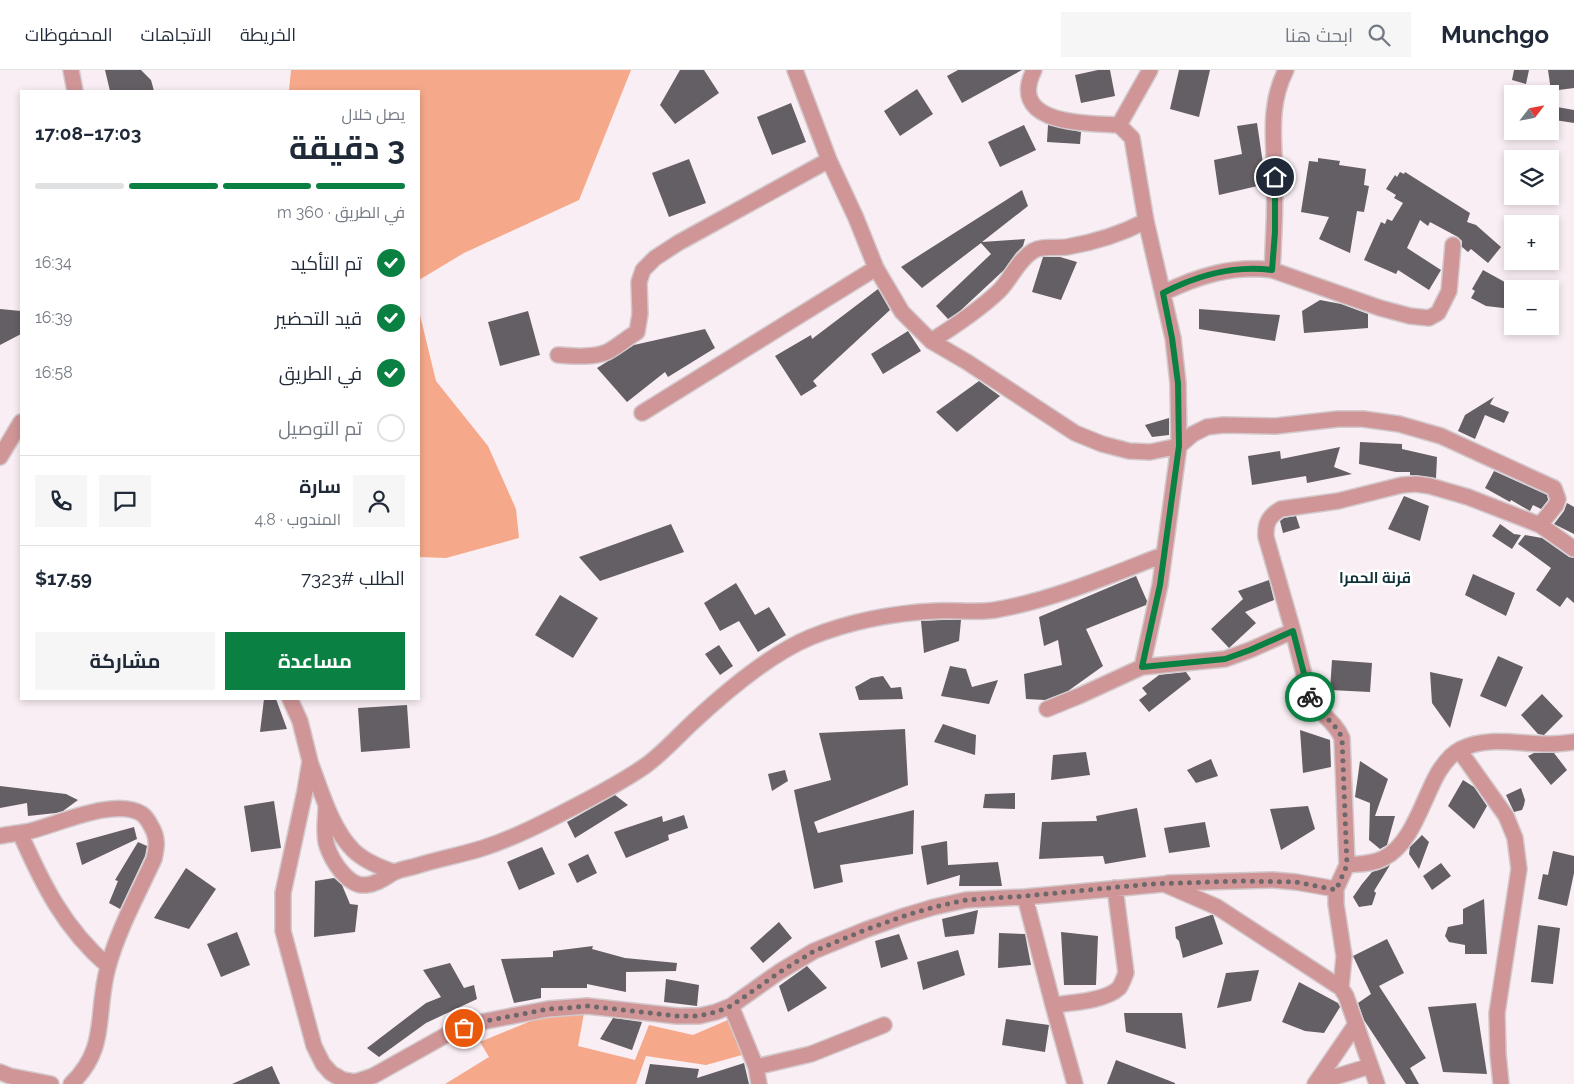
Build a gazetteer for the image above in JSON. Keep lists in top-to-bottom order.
{
  "districts": ["قرنة الحمرا"],
  "north": "top right",
  "page": {
    "header": "Munchgo",
    "search": "ابحث هنا",
    "nav": ["الخريطة", "الاتجاهات", "المحفوظات"],
    "map_buttons": ["+", "−"],
    "heading": ["3 دقيقة", "يصل خلال", "17:03–17:08"],
    "panel": [
      "سارة",
      "المندوب · 4.8",
      "الطلب #7323",
      "$17.59"
    ],
    "bar": "في الطريق · 360 m",
    "list": [
      ["تم التأكيد", "16:34"],
      ["قيد التحضير", "16:39"],
      ["في الطريق", "16:58"],
      "تم التوصيل"
    ],
    "buttons": ["مساعدة", "مشاركة"]
  }
}
